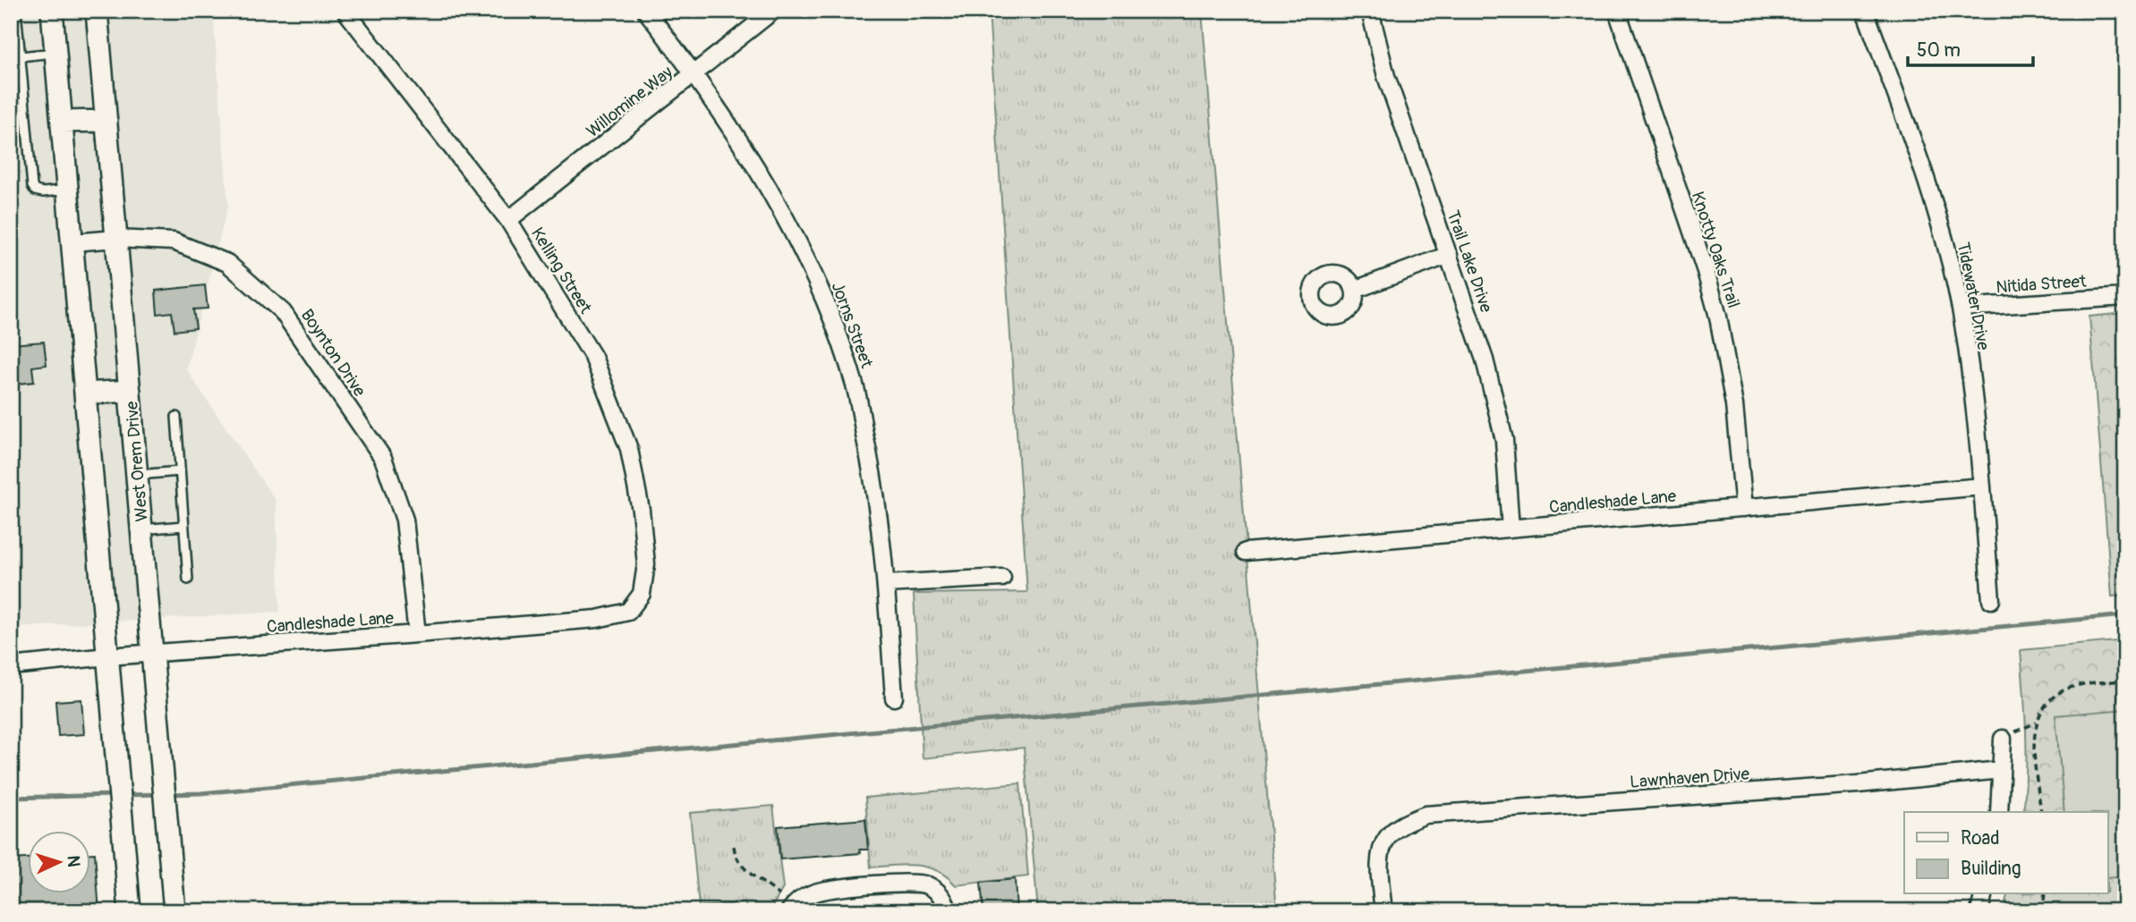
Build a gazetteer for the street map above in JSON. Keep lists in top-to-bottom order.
{
  "streets": {
    "main road": ["West Orem Drive"],
    "street": [
      "Willomine Way",
      "Knotty Oaks Trail",
      "Trail Lake Drive",
      "Kelling Street",
      "Nitida Street",
      "Tidewater Drive",
      "Jorns Street",
      "Boynton Drive",
      "Candleshade Lane",
      "Lawnhaven Drive"
    ]
  },
  "crossings": [
    ["Willomine Way", "Kelling Street"],
    ["Willomine Way", "Jorns Street"],
    ["Knotty Oaks Trail", "Candleshade Lane"],
    ["Trail Lake Drive", "Candleshade Lane"],
    ["Kelling Street", "Candleshade Lane"],
    ["Nitida Street", "Tidewater Drive"],
    ["Tidewater Drive", "Candleshade Lane"],
    ["Boynton Drive", "West Orem Drive"],
    ["Boynton Drive", "Candleshade Lane"],
    ["West Orem Drive", "Candleshade Lane"]
  ],
  "legend": ["Road", "Building"],
  "scale_bar": "50 m",
  "north": "right"
}
